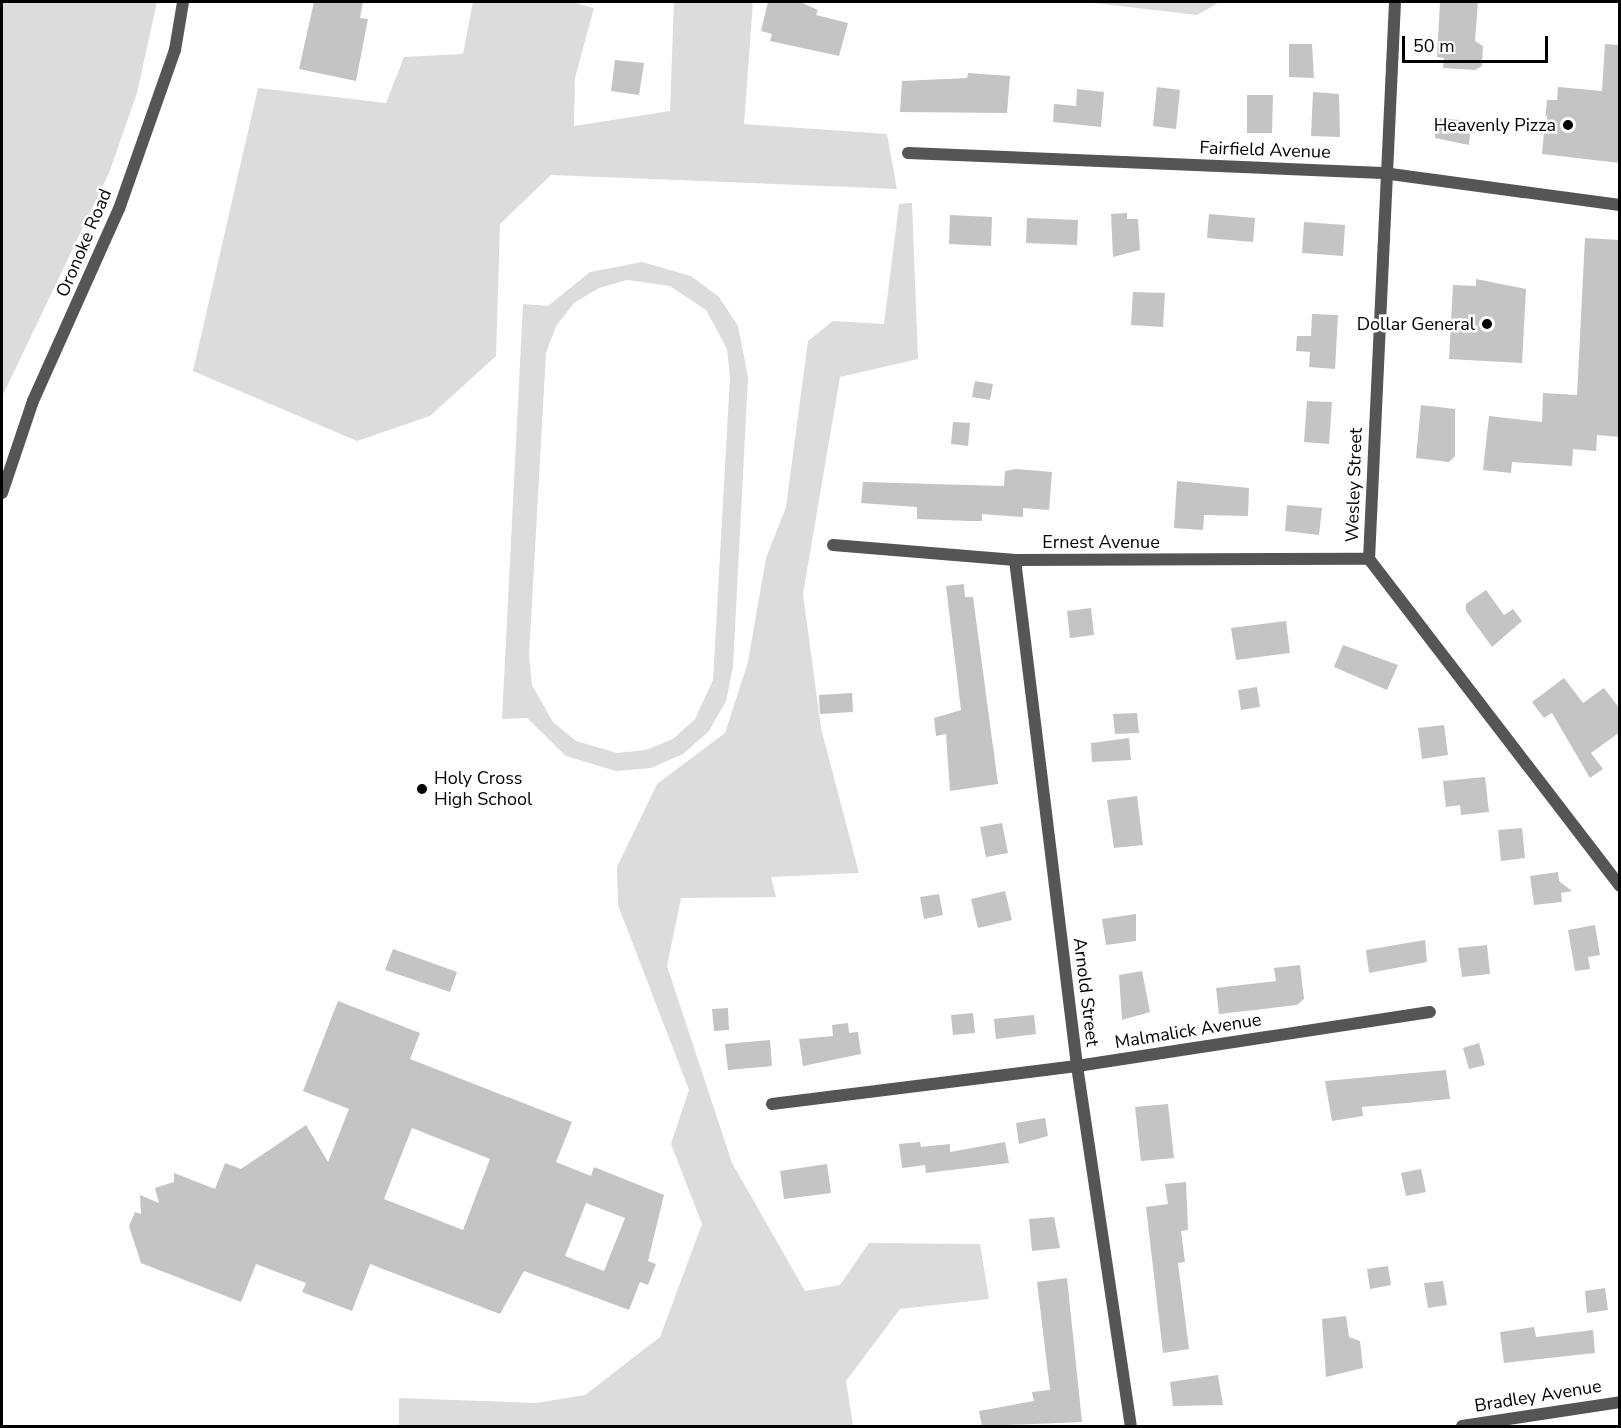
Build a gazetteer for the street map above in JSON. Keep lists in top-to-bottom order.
{
  "streets": {
    "street": [
      "Fairfield Avenue",
      "Oronoke Road",
      "Wesley Street",
      "Ernest Avenue",
      "Arnold Street",
      "Malmalick Avenue",
      "Bradley Avenue"
    ]
  },
  "crossings": [
    ["Fairfield Avenue", "Wesley Street"],
    ["Wesley Street", "Ernest Avenue"],
    ["Ernest Avenue", "Arnold Street"],
    ["Arnold Street", "Malmalick Avenue"]
  ],
  "places": ["Heavenly Pizza", "Dollar General", "Holy Cross High School"],
  "scale_bar": "50 m"
}
